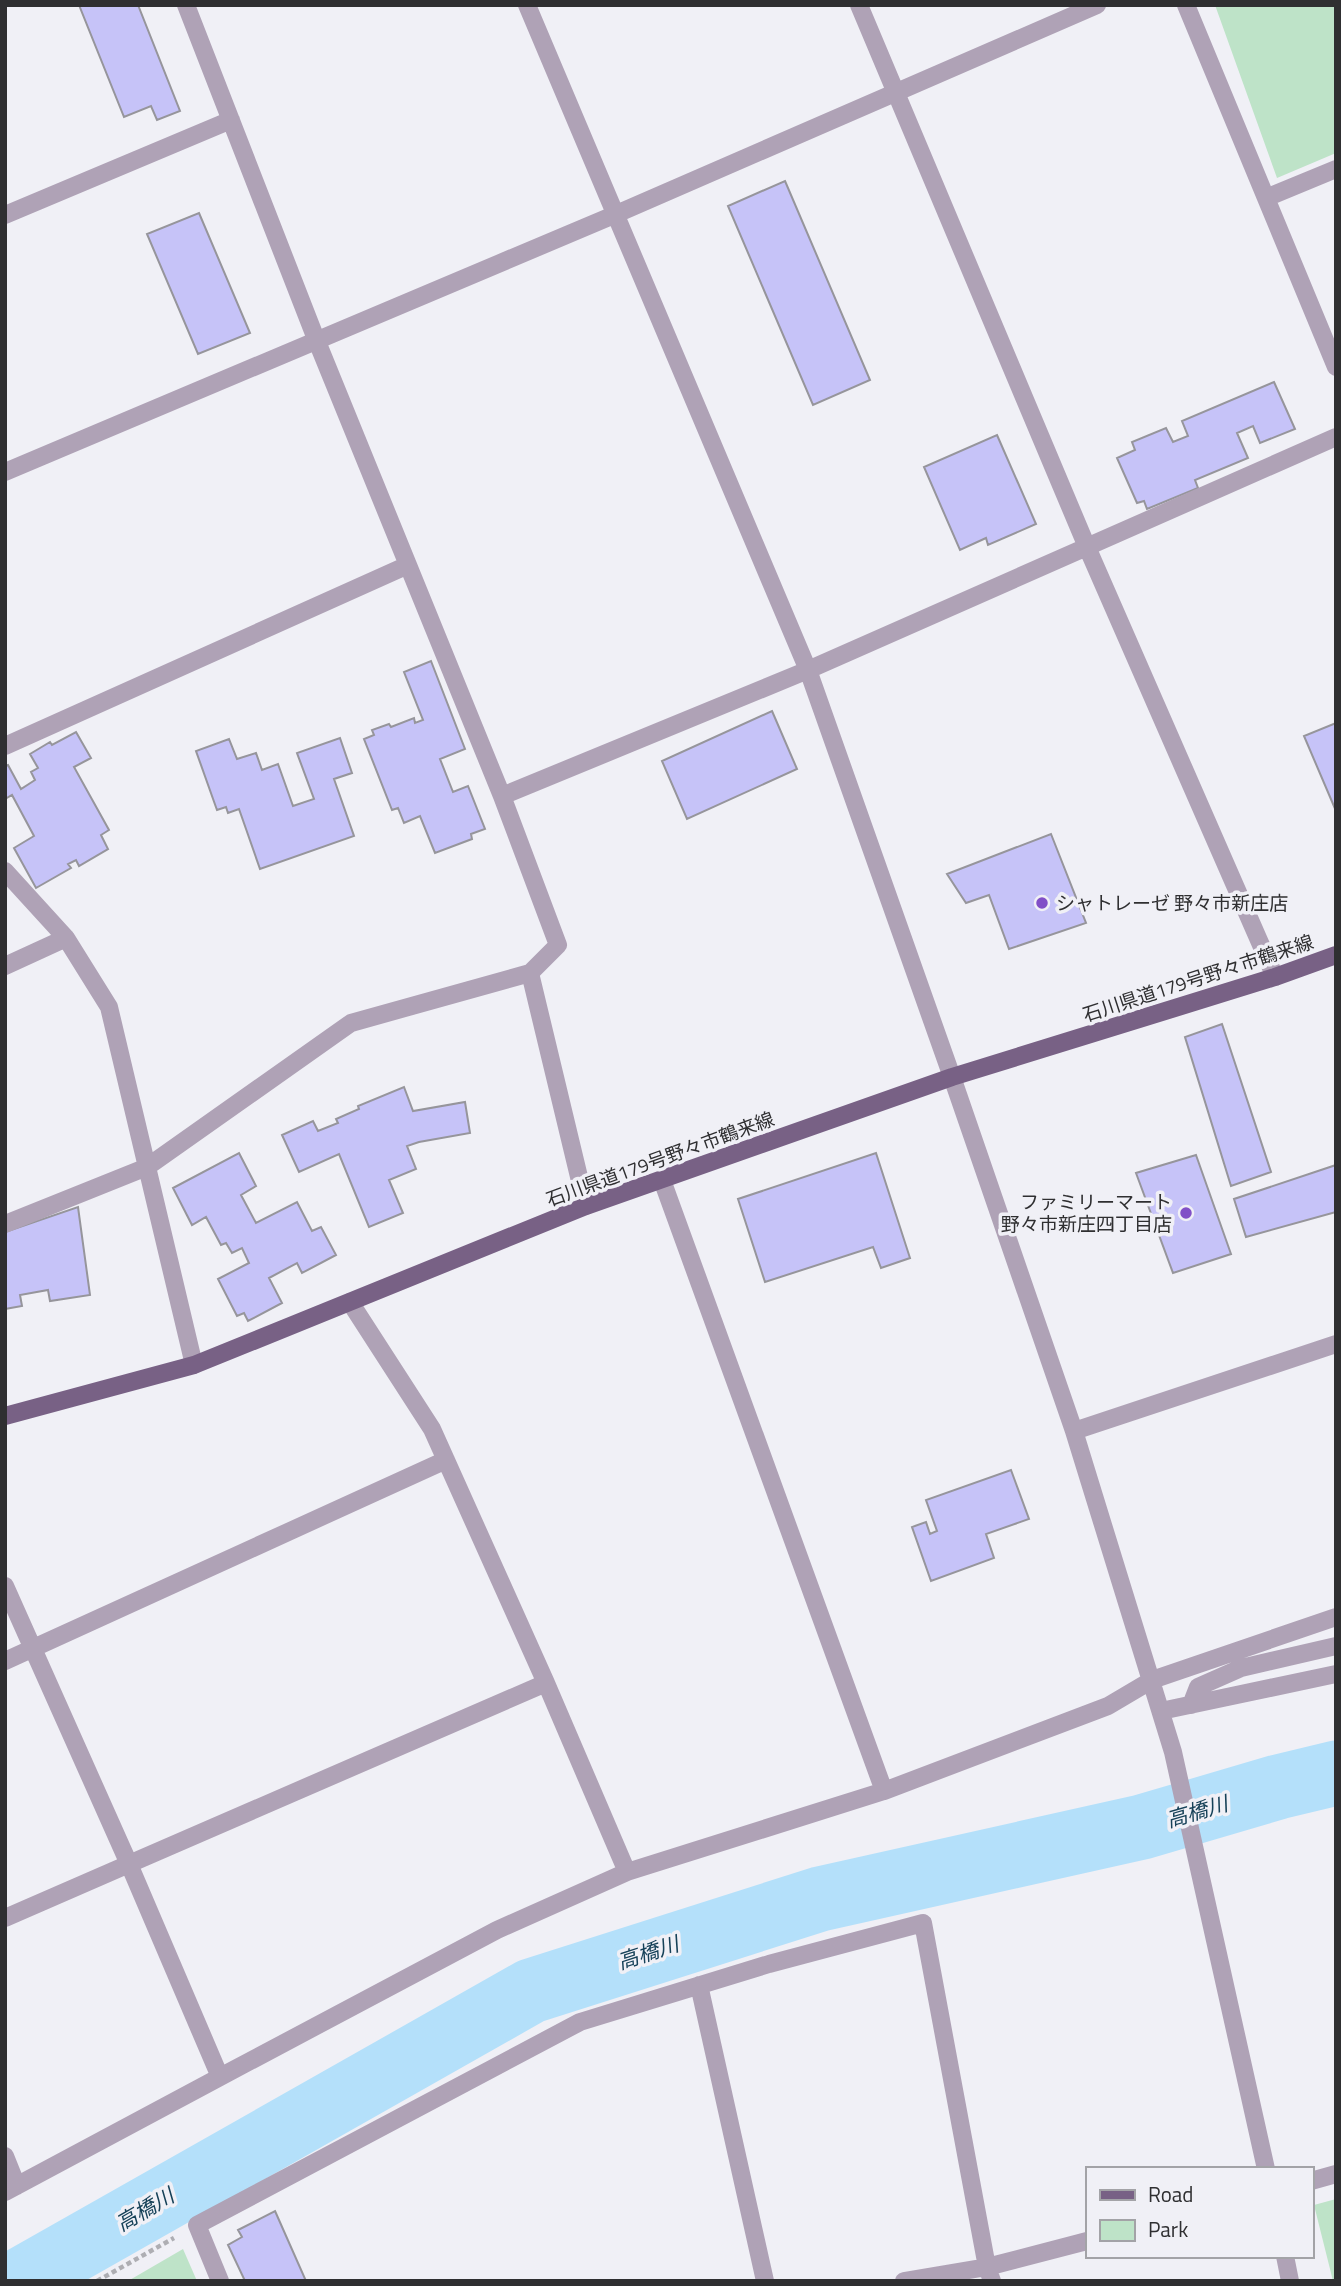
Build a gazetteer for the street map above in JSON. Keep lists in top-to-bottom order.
{
  "streets": {
    "main road": ["石川県道179号野々市鶴来線"]
  },
  "water": ["高橋川"],
  "places": ["シャトレーゼ 野々市新庄店", "ファミリーマート 野々市新庄四丁目店"],
  "legend": ["Road", "Park"]
}
